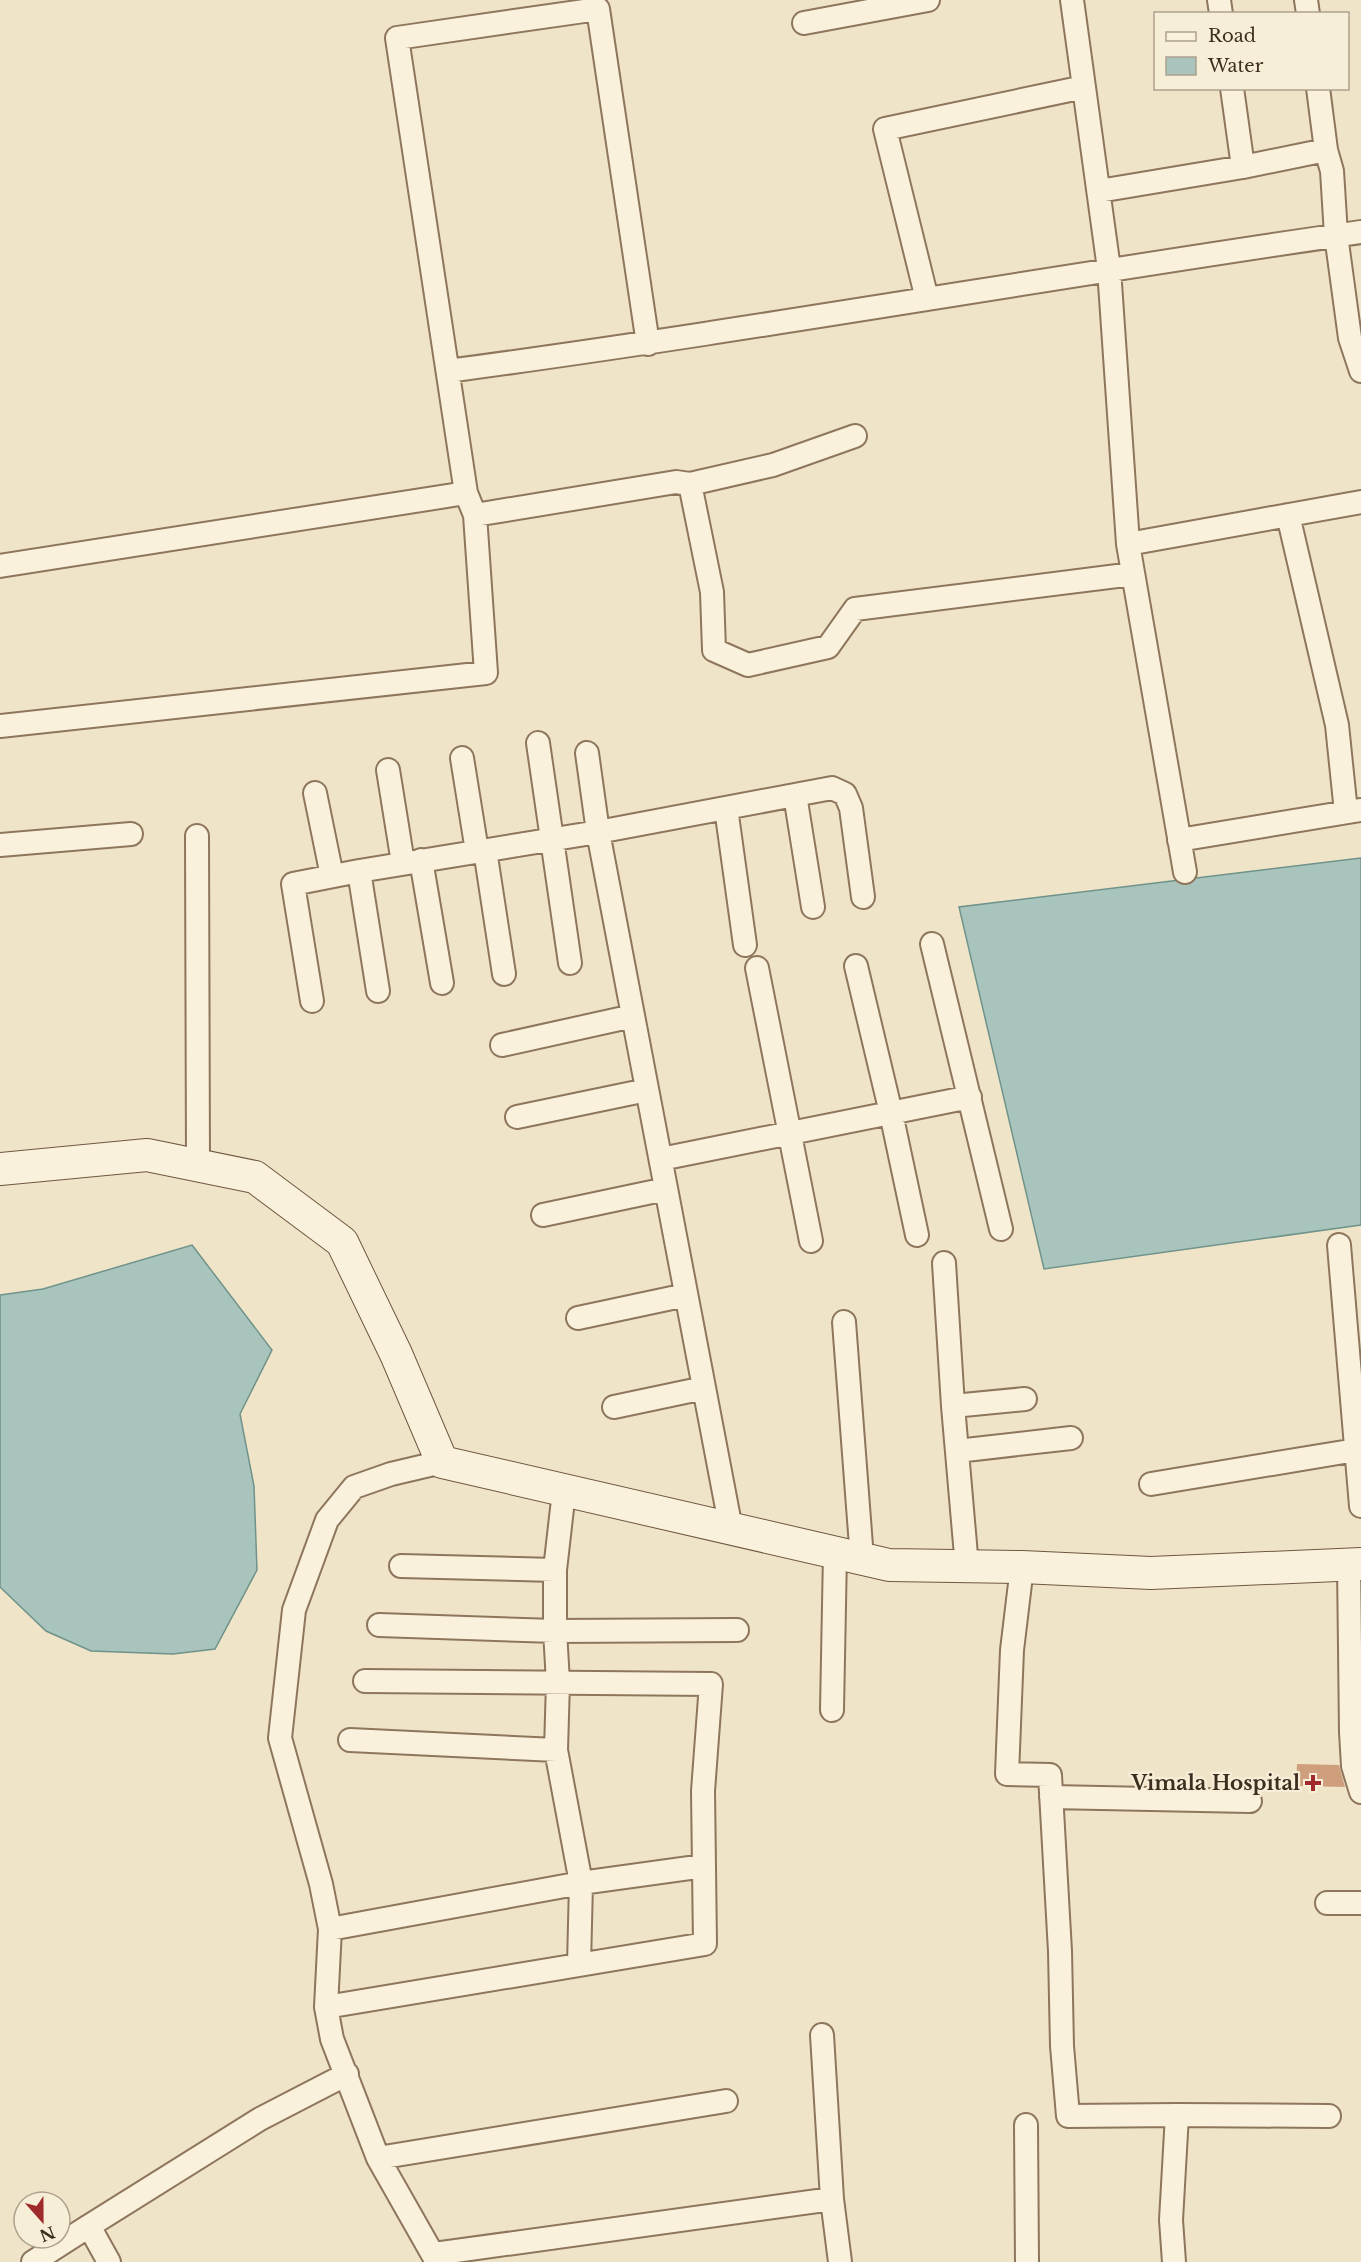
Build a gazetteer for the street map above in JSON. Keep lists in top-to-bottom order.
{
  "places": {
    "health": ["Vimala Hospital"]
  },
  "legend": ["Road", "Water"],
  "north": "bottom"
}
